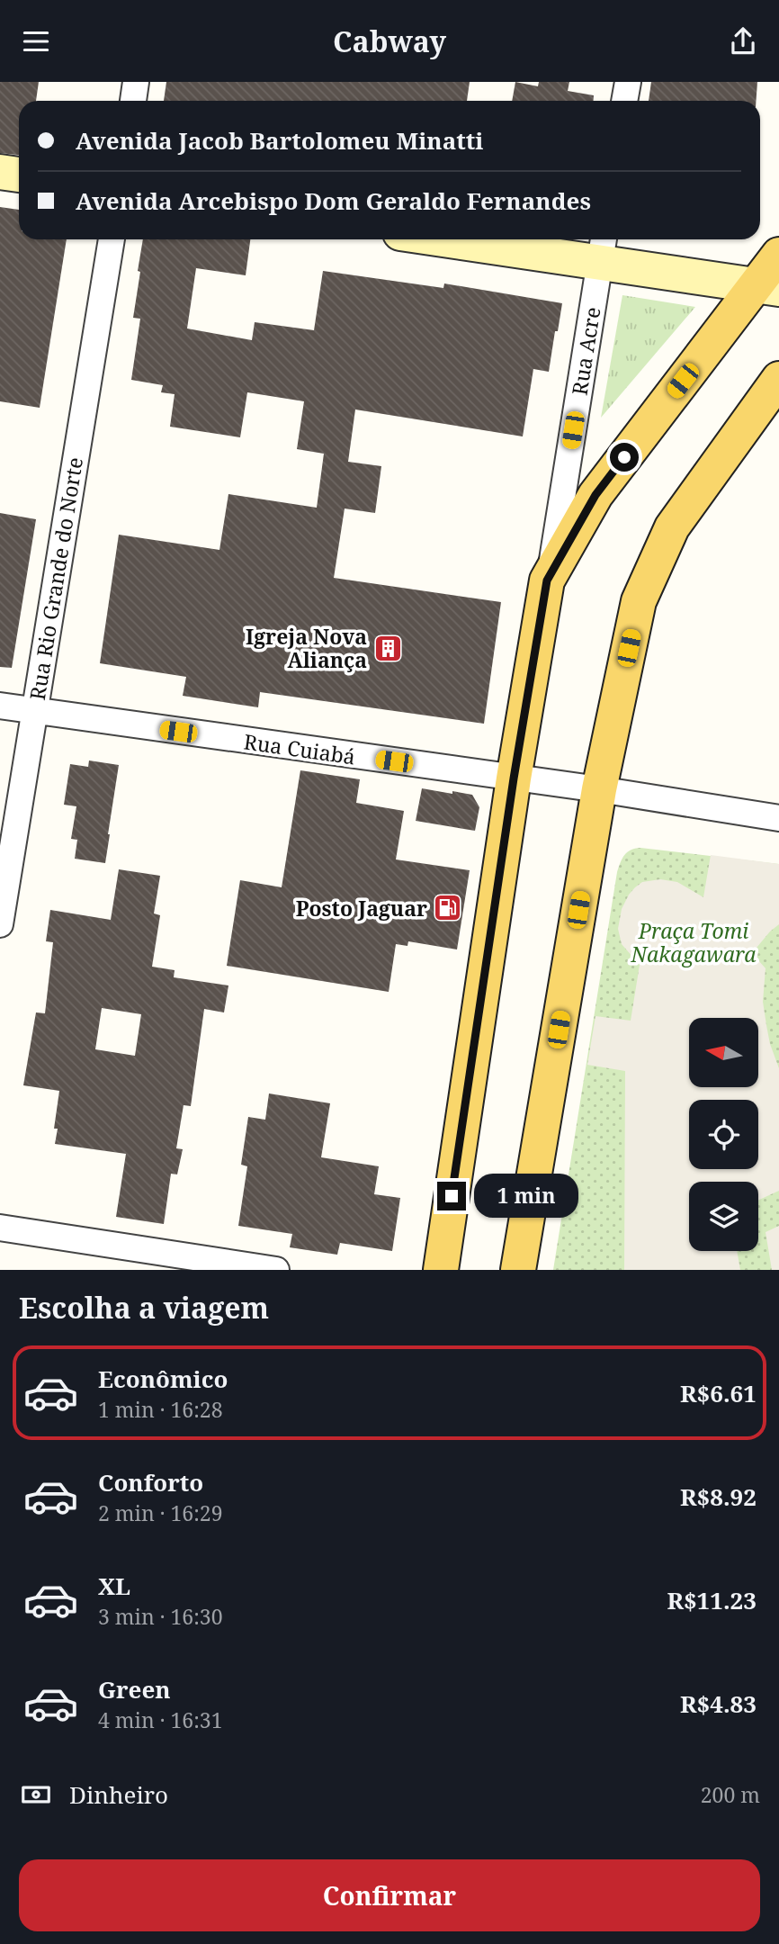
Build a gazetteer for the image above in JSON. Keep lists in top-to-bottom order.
{
  "streets": {
    "street": ["Rua Acre", "Rua Rio Grande do Norte", "Rua Cuiabá"]
  },
  "crossings": [
    ["Rua Rio Grande do Norte", "Rua Cuiabá"]
  ],
  "parks": ["Praça Tomi Nakagawara"],
  "places": {
    "building": ["Igreja Nova Aliança"],
    "fuel station": ["Posto Jaguar"]
  },
  "north": "left",
  "page": {
    "header": "Cabway",
    "banner": ["Avenida Jacob Bartolomeu Minatti", "Avenida Arcebispo Dom Geraldo Fernandes"],
    "bubble": "1 min",
    "heading": "Escolha a viagem",
    "list": [
      {
        "name": "Econômico",
        "note": "1 min · 16:28",
        "value": "R$6.61"
      },
      {
        "name": "Conforto",
        "note": "2 min · 16:29",
        "value": "R$8.92"
      },
      {
        "name": "XL",
        "note": "3 min · 16:30",
        "value": "R$11.23"
      },
      {
        "name": "Green",
        "note": "4 min · 16:31",
        "value": "R$4.83"
      }
    ],
    "pay": ["Dinheiro", "200 m"],
    "buttons": "Confirmar"
  }
}
